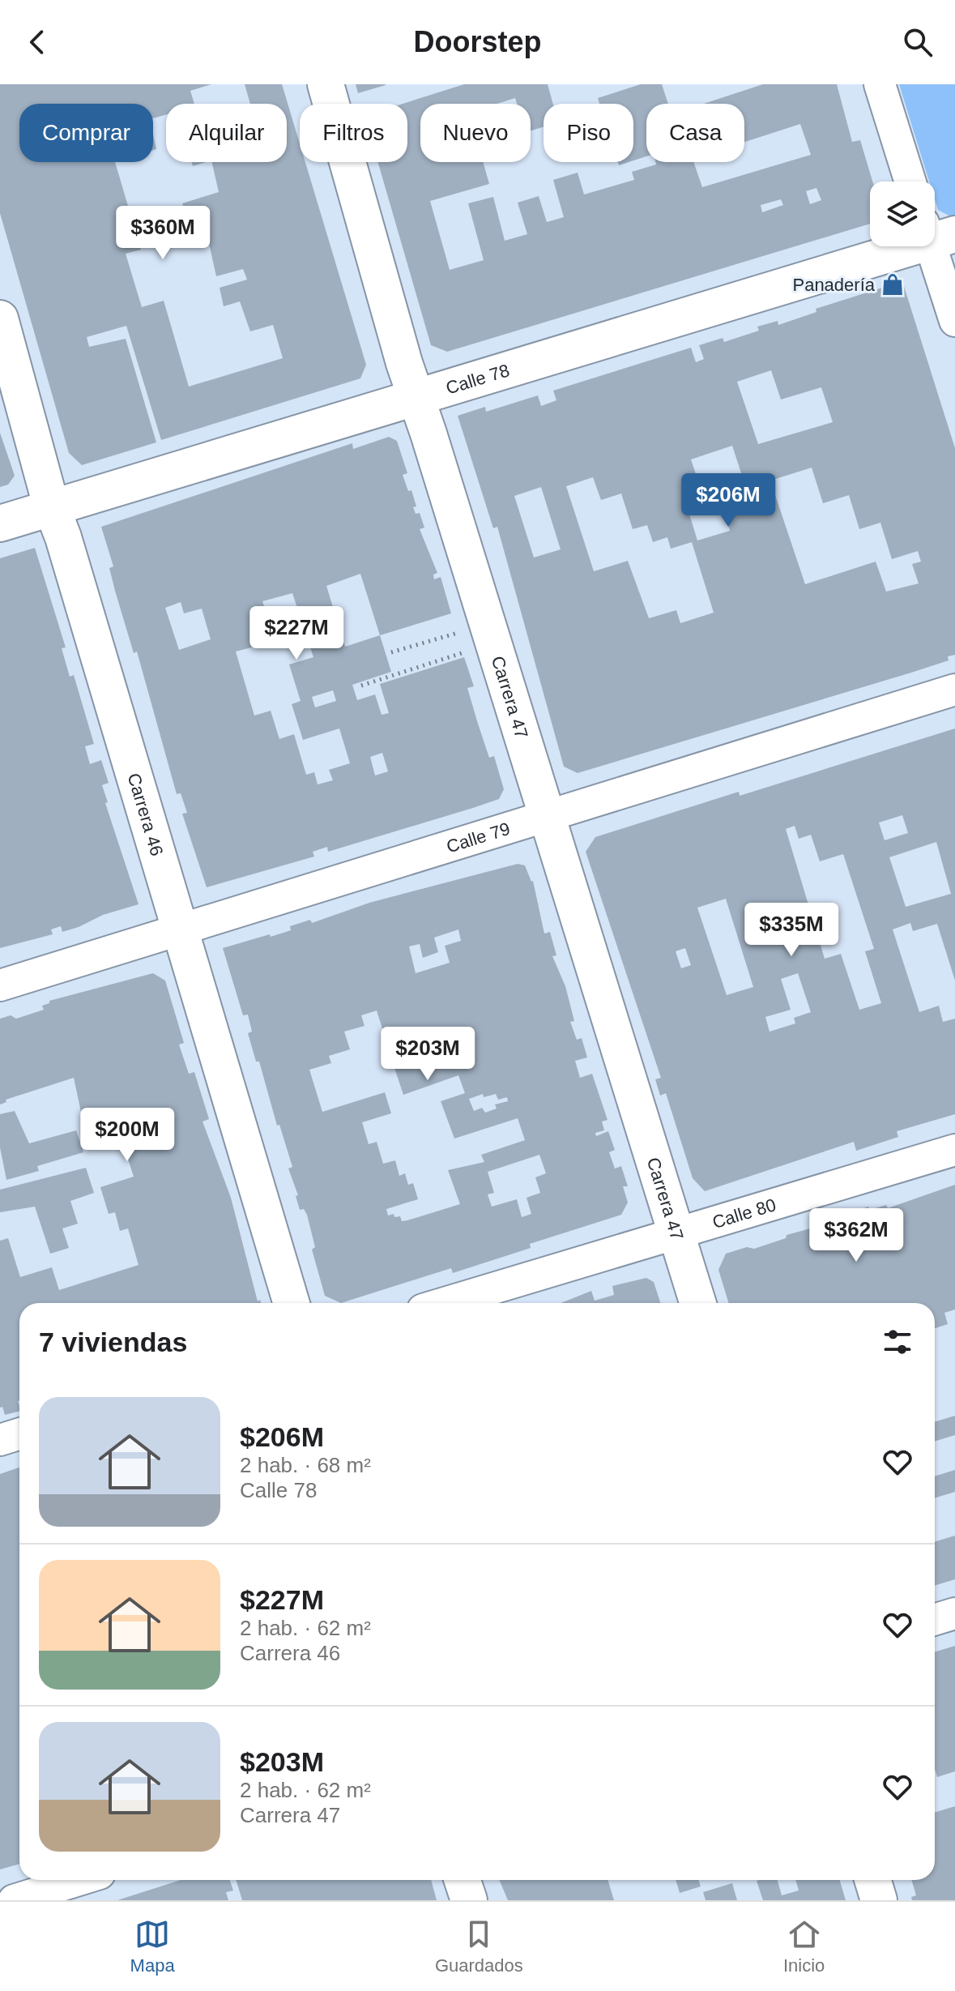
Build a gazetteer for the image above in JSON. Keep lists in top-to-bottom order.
{
  "streets": {
    "street": [
      "Calle 78",
      "Carrera 47",
      "Carrera 46",
      "Calle 79",
      "Calle 80"
    ]
  },
  "crossings": [
    ["Calle 78", "Carrera 47"],
    ["Calle 78", "Carrera 46"],
    ["Carrera 47", "Calle 79"],
    ["Carrera 47", "Calle 80"],
    ["Carrera 46", "Calle 79"]
  ],
  "places": {
    "shop": ["Panadería"]
  },
  "page": {
    "header": "Doorstep",
    "chip": [
      "Comprar",
      "Alquilar",
      "Filtros",
      "Nuevo",
      "Piso",
      "Casa"
    ],
    "price": [
      "$360M",
      "$206M",
      "$227M",
      "$335M",
      "$203M",
      "$200M",
      "$362M"
    ],
    "heading": "7 viviendas",
    "list": [
      {
        "name": "$206M",
        "note": "2 hab. · 68 m² · Calle 78"
      },
      {
        "name": "$227M",
        "note": "2 hab. · 62 m² · Carrera 46"
      },
      {
        "name": "$203M",
        "note": "2 hab. · 62 m² · Carrera 47"
      }
    ],
    "tabs": ["Mapa", "Guardados", "Inicio"]
  }
}
